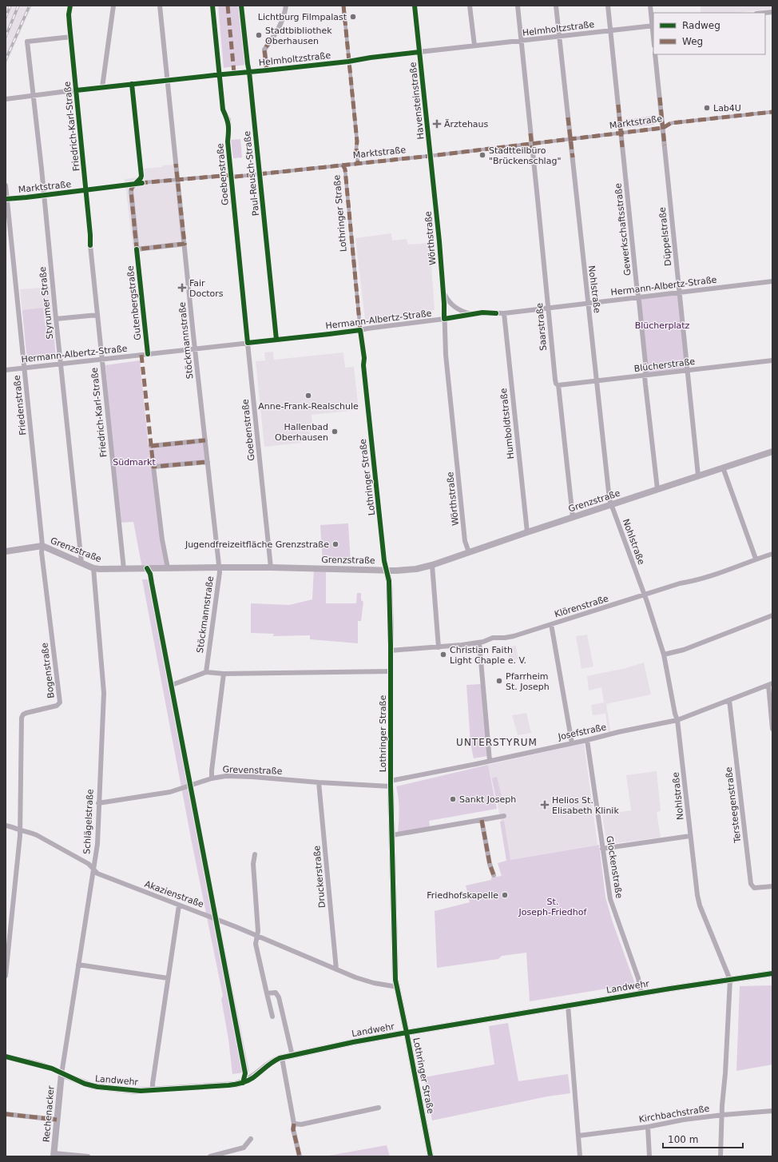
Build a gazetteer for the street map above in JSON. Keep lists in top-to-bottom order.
{
  "streets": {
    "street": [
      "Helmholtzstraße",
      "Havensteinstraße",
      "Marktstraße",
      "Friedrich-Karl-Straße",
      "Paul-Reusch-Straße",
      "Goebenstraße",
      "Lothringer Straße",
      "Gewerkschaftsstraße",
      "Düppelstraße",
      "Wörthstraße",
      "Hermann-Albertz-Straße",
      "Nohlstraße",
      "Styrumer Straße",
      "Gutenbergstraße",
      "Saarstraße",
      "Stöckmannstraße",
      "Blücherstraße",
      "Friedenstraße",
      "Humboldtstraße",
      "Grenzstraße",
      "Klörenstraße",
      "Bogenstraße",
      "Josefstraße",
      "Grevenstraße",
      "Tersteegenstraße",
      "Schlägelstraße",
      "Glockenstraße",
      "Druckerstraße",
      "Akazienstraße",
      "Landwehr",
      "Rechenacker",
      "Kirchbachstraße"
    ]
  },
  "crossings": [
    ["Helmholtzstraße", "Havensteinstraße"],
    ["Helmholtzstraße", "Friedrich-Karl-Straße"],
    ["Helmholtzstraße", "Paul-Reusch-Straße"],
    ["Helmholtzstraße", "Goebenstraße"],
    ["Helmholtzstraße", "Gewerkschaftsstraße"],
    ["Helmholtzstraße", "Nohlstraße"],
    ["Helmholtzstraße", "Styrumer Straße"],
    ["Helmholtzstraße", "Saarstraße"],
    ["Helmholtzstraße", "Stöckmannstraße"],
    ["Havensteinstraße", "Marktstraße"],
    ["Havensteinstraße", "Wörthstraße"],
    ["Marktstraße", "Friedrich-Karl-Straße"],
    ["Marktstraße", "Paul-Reusch-Straße"],
    ["Marktstraße", "Goebenstraße"],
    ["Marktstraße", "Lothringer Straße"],
    ["Marktstraße", "Gewerkschaftsstraße"],
    ["Marktstraße", "Düppelstraße"],
    ["Marktstraße", "Wörthstraße"],
    ["Marktstraße", "Nohlstraße"],
    ["Marktstraße", "Styrumer Straße"],
    ["Marktstraße", "Gutenbergstraße"],
    ["Marktstraße", "Saarstraße"],
    ["Marktstraße", "Stöckmannstraße"],
    ["Marktstraße", "Friedenstraße"],
    ["Friedrich-Karl-Straße", "Hermann-Albertz-Straße"],
    ["Friedrich-Karl-Straße", "Styrumer Straße"],
    ["Friedrich-Karl-Straße", "Grenzstraße"],
    ["Paul-Reusch-Straße", "Hermann-Albertz-Straße"],
    ["Goebenstraße", "Hermann-Albertz-Straße"],
    ["Goebenstraße", "Grenzstraße"],
    ["Lothringer Straße", "Hermann-Albertz-Straße"],
    ["Lothringer Straße", "Grenzstraße"],
    ["Lothringer Straße", "Klörenstraße"],
    ["Lothringer Straße", "Josefstraße"],
    ["Lothringer Straße", "Grevenstraße"],
    ["Lothringer Straße", "Akazienstraße"],
    ["Lothringer Straße", "Landwehr"],
    ["Gewerkschaftsstraße", "Hermann-Albertz-Straße"],
    ["Gewerkschaftsstraße", "Blücherstraße"],
    ["Gewerkschaftsstraße", "Grenzstraße"],
    ["Düppelstraße", "Hermann-Albertz-Straße"],
    ["Düppelstraße", "Blücherstraße"],
    ["Düppelstraße", "Grenzstraße"],
    ["Wörthstraße", "Hermann-Albertz-Straße"],
    ["Wörthstraße", "Grenzstraße"],
    ["Hermann-Albertz-Straße", "Nohlstraße"],
    ["Hermann-Albertz-Straße", "Styrumer Straße"],
    ["Hermann-Albertz-Straße", "Gutenbergstraße"],
    ["Hermann-Albertz-Straße", "Saarstraße"],
    ["Hermann-Albertz-Straße", "Stöckmannstraße"],
    ["Hermann-Albertz-Straße", "Friedenstraße"],
    ["Hermann-Albertz-Straße", "Humboldtstraße"],
    ["Nohlstraße", "Blücherstraße"],
    ["Nohlstraße", "Grenzstraße"],
    ["Nohlstraße", "Klörenstraße"],
    ["Nohlstraße", "Josefstraße"],
    ["Nohlstraße", "Landwehr"],
    ["Nohlstraße", "Kirchbachstraße"],
    ["Styrumer Straße", "Grenzstraße"],
    ["Saarstraße", "Blücherstraße"],
    ["Saarstraße", "Grenzstraße"],
    ["Stöckmannstraße", "Grenzstraße"],
    ["Friedenstraße", "Grenzstraße"],
    ["Friedenstraße", "Bogenstraße"],
    ["Humboldtstraße", "Grenzstraße"],
    ["Grenzstraße", "Bogenstraße"],
    ["Grenzstraße", "Schlägelstraße"],
    ["Bogenstraße", "Akazienstraße"],
    ["Josefstraße", "Grevenstraße"],
    ["Josefstraße", "Tersteegenstraße"],
    ["Josefstraße", "Glockenstraße"],
    ["Grevenstraße", "Schlägelstraße"],
    ["Grevenstraße", "Druckerstraße"],
    ["Schlägelstraße", "Akazienstraße"],
    ["Schlägelstraße", "Landwehr"],
    ["Schlägelstraße", "Rechenacker"],
    ["Glockenstraße", "Landwehr"],
    ["Druckerstraße", "Akazienstraße"],
    ["Landwehr", "Rechenacker"]
  ],
  "districts": ["UNTERSTYRUM"],
  "parks": ["Blücherplatz", "Südmarkt", "St. Joseph-Friedhof"],
  "places": {
    "other": [
      "Lichtburg Filmpalast",
      "Stadtbibliothek Oberhausen",
      "Lab4U",
      "Stadtteilbüro \"Brückenschlag\"",
      "Anne-Frank-Realschule",
      "Hallenbad Oberhausen",
      "Jugendfreizeitfläche Grenzstraße",
      "Christian Faith Light Chaple e. V.",
      "Pfarrheim St. Joseph",
      "Sankt Joseph",
      "Friedhofskapelle"
    ],
    "health": ["Ärztehaus", "Fair Doctors", "Helios St. Elisabeth Klinik"]
  },
  "legend": ["Radweg", "Weg"],
  "scale_bar": "100 m"
}
